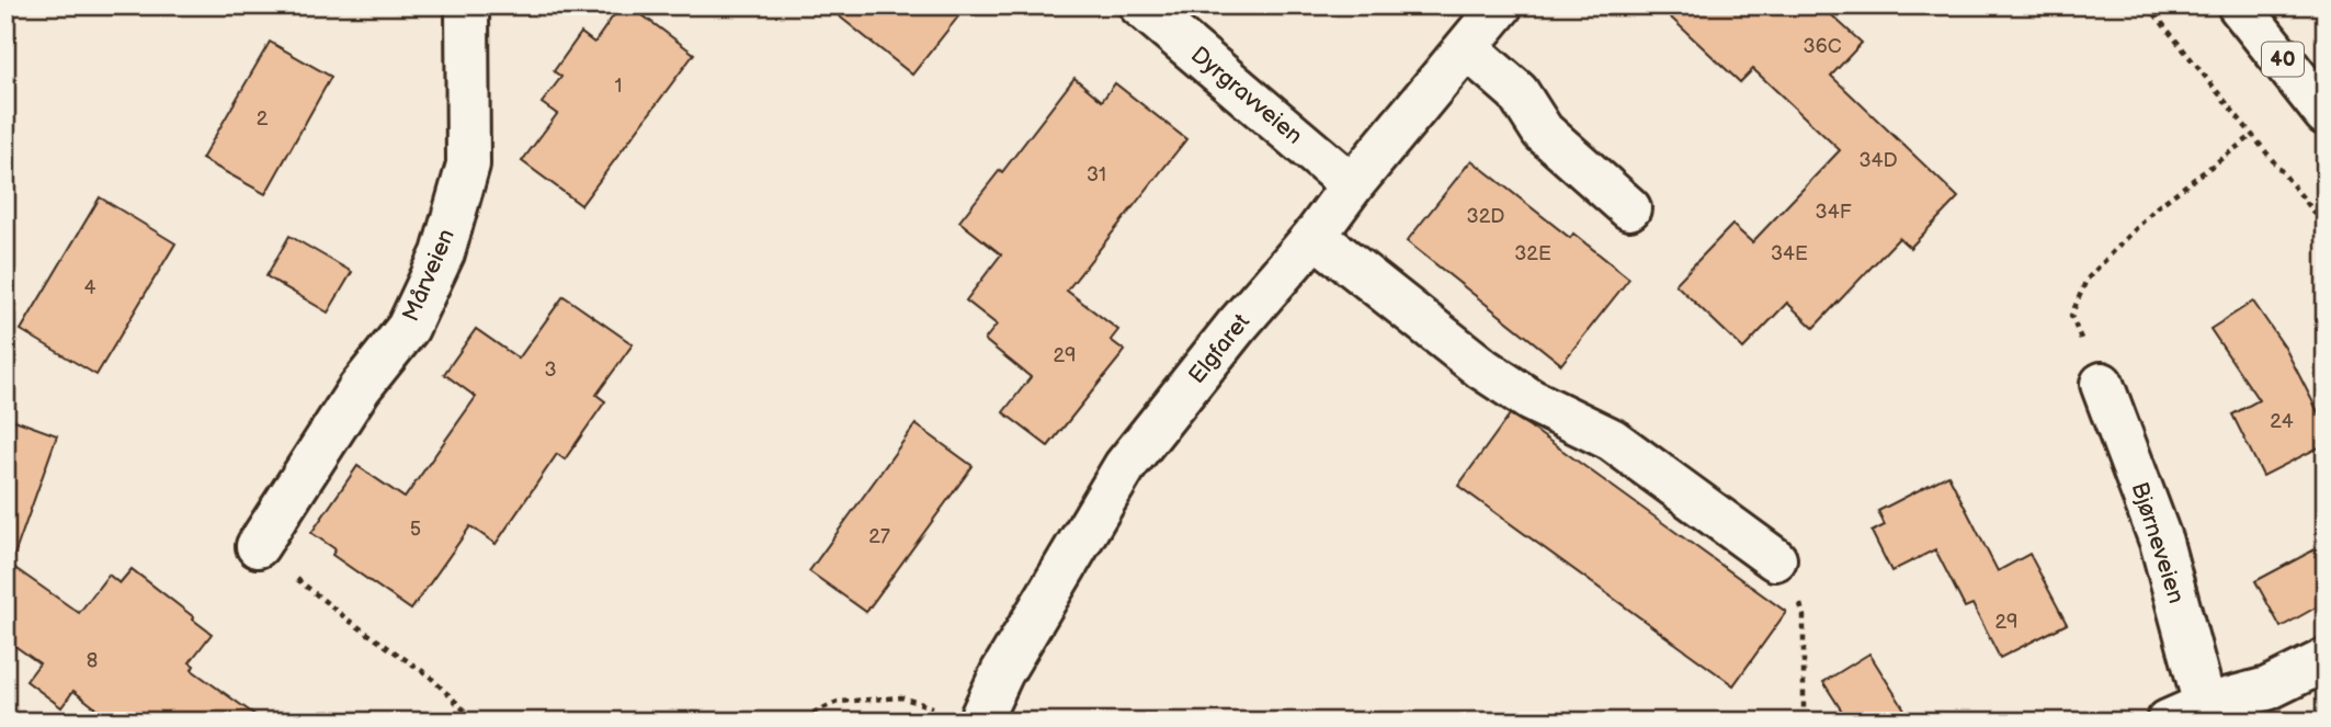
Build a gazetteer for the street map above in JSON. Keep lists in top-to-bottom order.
{
  "streets": {
    "street": [
      "40",
      "Dyrgravveien",
      "Mårveien",
      "Elgfaret",
      "Bjørneveien"
    ]
  },
  "crossings": [
    ["Dyrgravveien", "Elgfaret"]
  ],
  "house_numbers": [
    "36C",
    "1",
    "2",
    "34D",
    "31",
    "34F",
    "32D",
    "32E",
    "34E",
    "4",
    "29",
    "3",
    "24",
    "5",
    "27",
    "29",
    "8"
  ]
}
